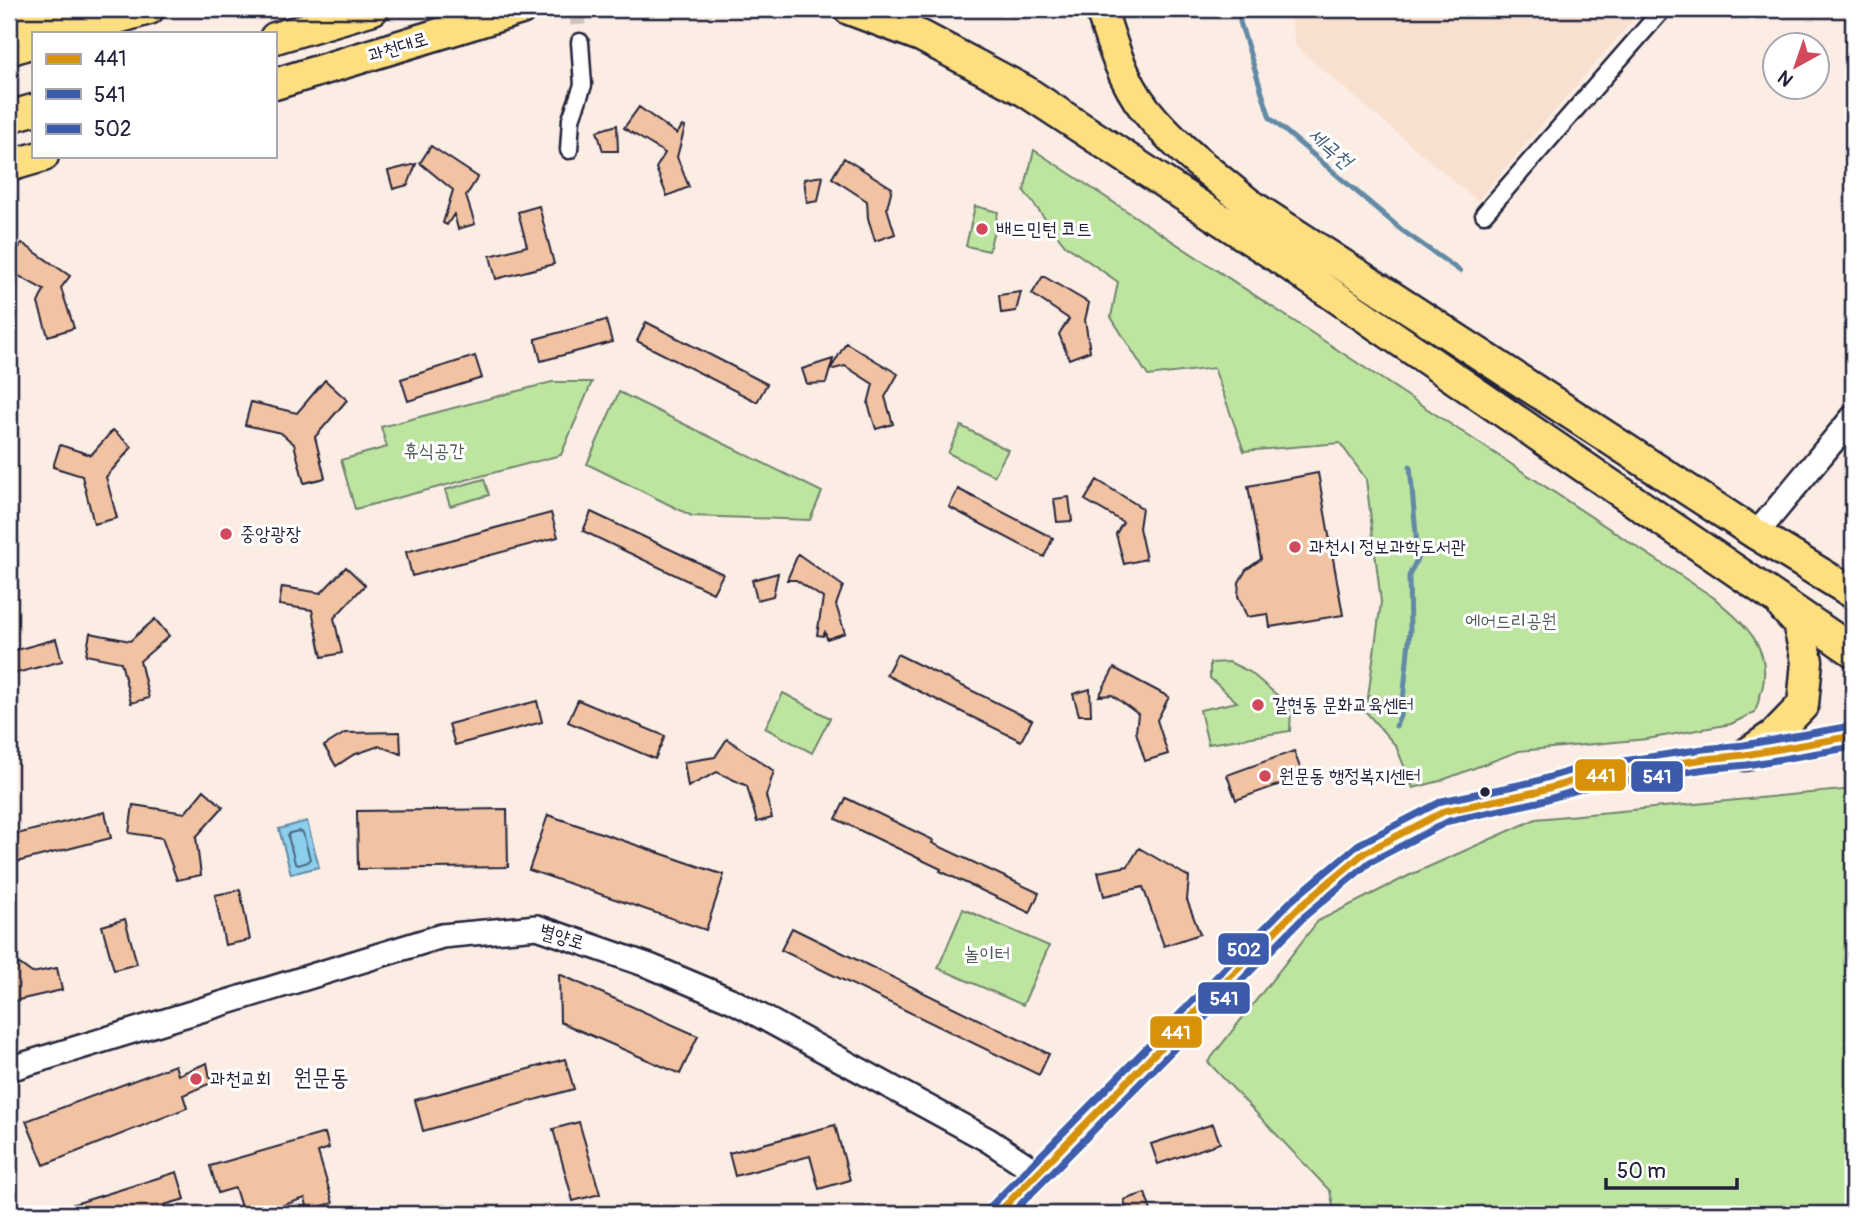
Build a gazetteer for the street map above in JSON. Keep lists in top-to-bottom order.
{
  "streets": {
    "highway": ["과천대로"],
    "street": ["별양로"]
  },
  "districts": ["원문동"],
  "water": ["세곡천"],
  "parks": ["휴식공간", "에어드리공원", "놀이터"],
  "places": [
    "배드민턴 코트",
    "중앙광장",
    "과천시 정보과학도서관",
    "갈현동 문화교육센터",
    "원문동 행정복지센터",
    "과천교회"
  ],
  "lines": ["transit line 502", "transit line 441", "transit line 541"],
  "legend": ["441", "541", "502"],
  "scale_bar": "50 m",
  "north": "bottom left"
}
